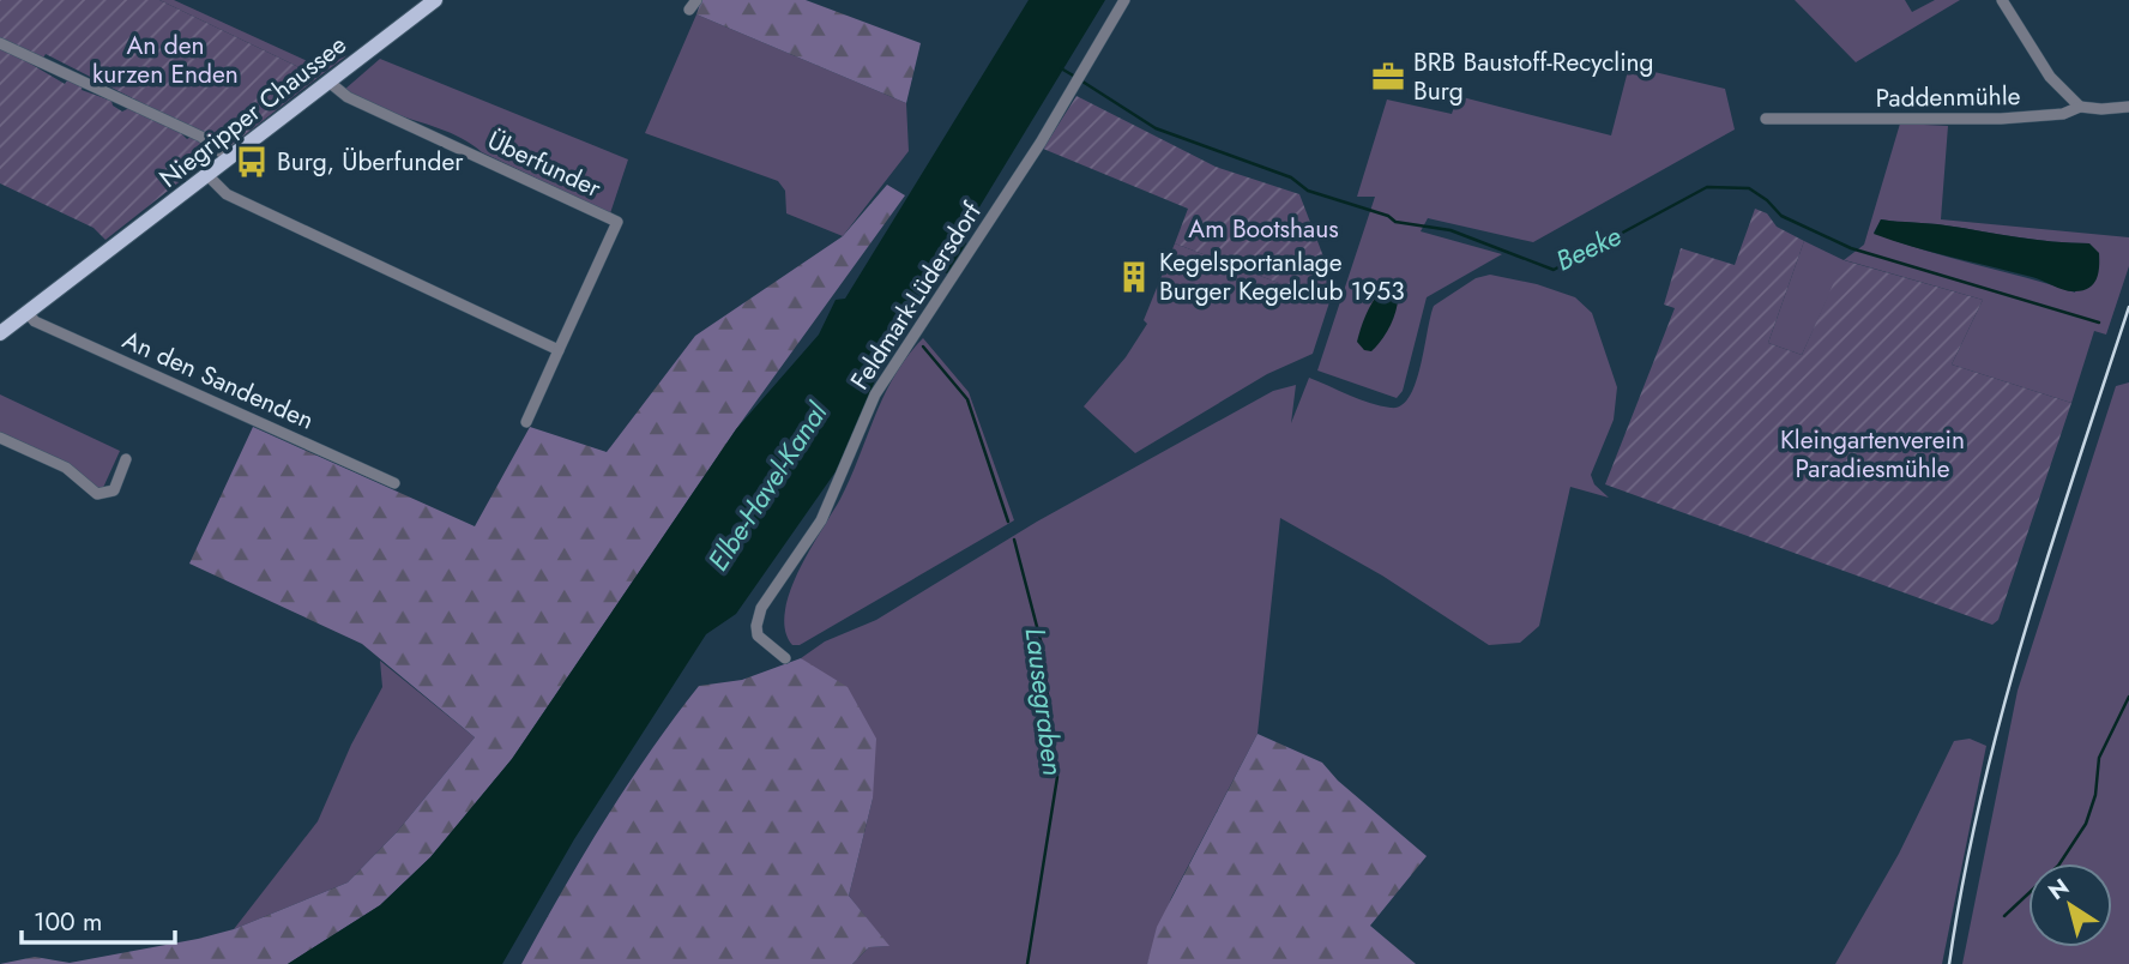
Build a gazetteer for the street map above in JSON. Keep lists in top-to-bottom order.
{
  "streets": {
    "main road": ["Niegripper Chaussee"],
    "street": [
      "Paddenmühle",
      "Überfunder",
      "Feldmark-Lüdersdorf",
      "An den Sandenden"
    ]
  },
  "crossings": [
    ["Niegripper Chaussee", "Überfunder"],
    ["Niegripper Chaussee", "An den Sandenden"]
  ],
  "water": ["Beeke", "Elbe-Havel-Kanal", "Lausegraben"],
  "parks": ["An den kurzen Enden", "Am Bootshaus", "Kleingartenverein Paradiesmühle"],
  "places": {
    "office": ["BRB Baustoff-Recycling Burg"],
    "bus stop": ["Burg, Überfunder"],
    "building": ["Kegelsportanlage Burger Kegelclub 1953"]
  },
  "scale_bar": "100 m",
  "north": "top left"
}
